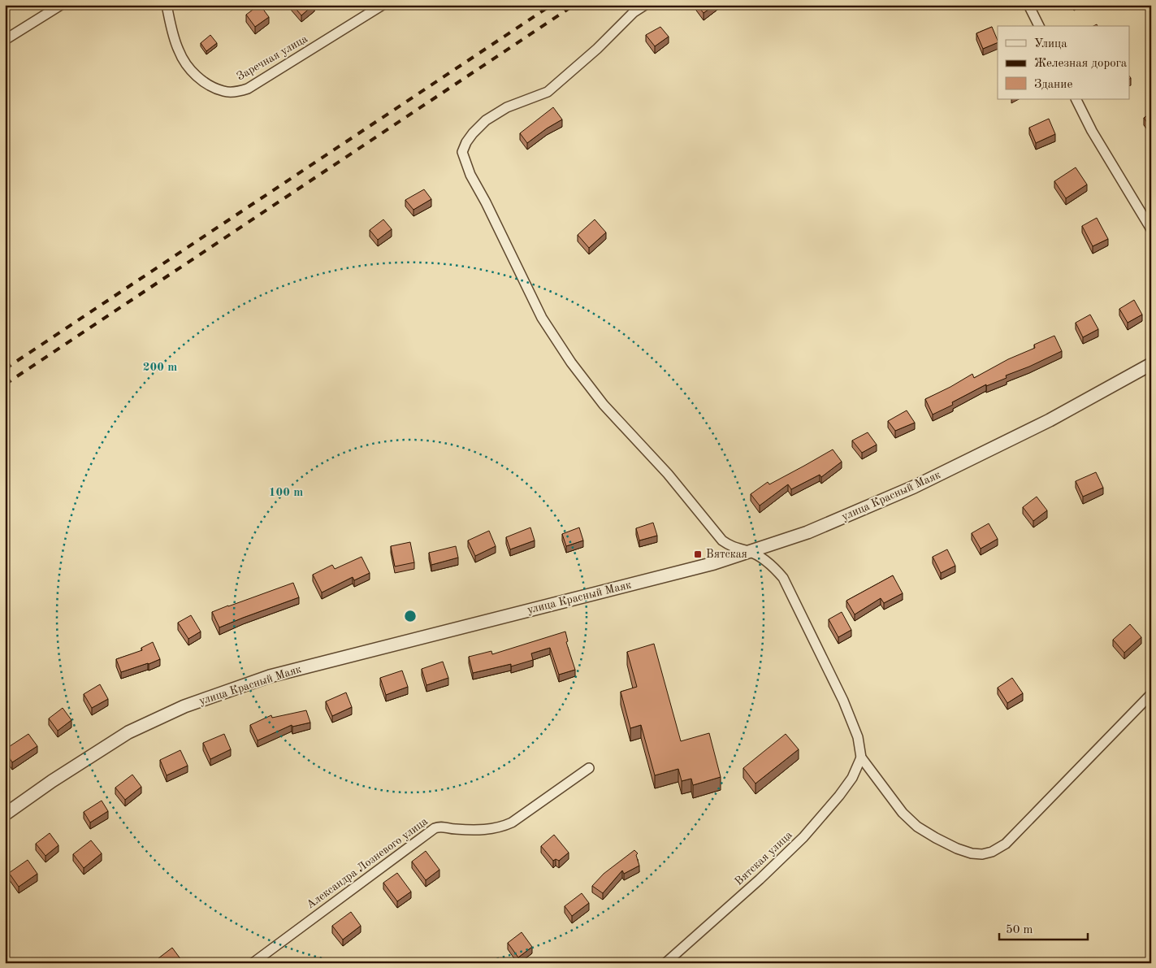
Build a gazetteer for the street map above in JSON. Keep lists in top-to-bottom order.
{
  "streets": {
    "street": [
      "Заречная улица",
      "улица Красный Маяк",
      "Вятская улица",
      "Александра Лозневого улица"
    ]
  },
  "places": {
    "transit": ["Вятская"]
  },
  "legend": ["Улица", "Железная дорога", "Здание"],
  "scale_bar": "50 m",
  "rings": ["200 m", "100 m"]
}
